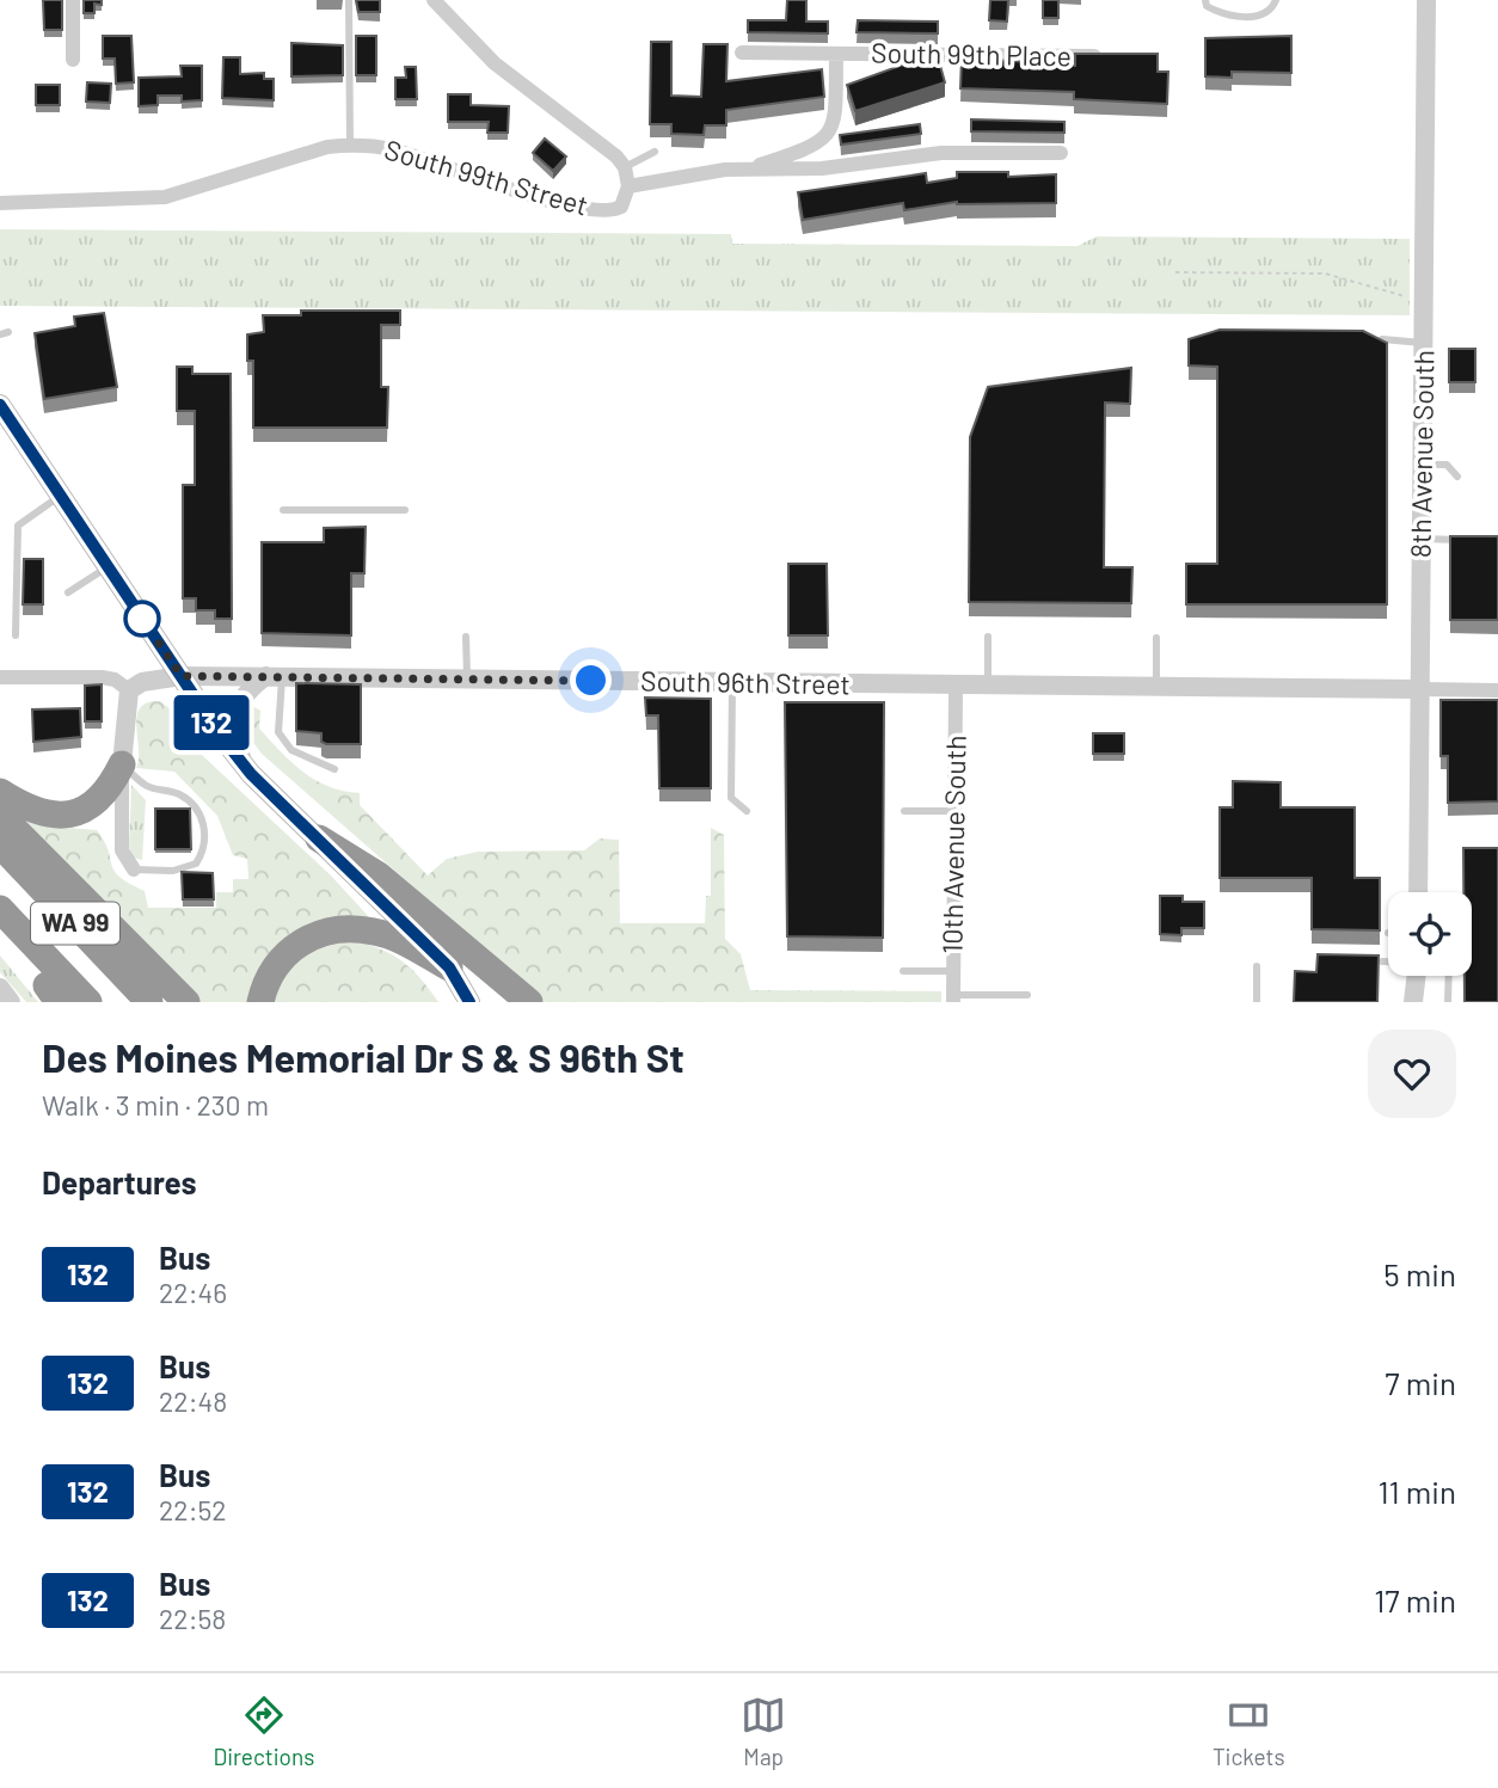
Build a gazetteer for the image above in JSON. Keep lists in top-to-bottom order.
{
  "streets": {
    "highway": ["WA 99"],
    "street": [
      "South 99th Place",
      "South 99th Street",
      "8th Avenue South",
      "South 96th Street",
      "10th Avenue South"
    ]
  },
  "crossings": [
    ["South 99th Place", "South 99th Street"],
    ["8th Avenue South", "South 96th Street"],
    ["South 96th Street", "10th Avenue South"]
  ],
  "lines": ["bus line 132"],
  "page": {
    "on_map": "132",
    "heading": [
      ["Des Moines Memorial Dr S & S 96th St", "Walk · 3 min · 230 m"],
      "Departures"
    ],
    "list": [
      {
        "mark": "132",
        "name": "Bus",
        "note": "22:46",
        "value": "5 min"
      },
      {
        "mark": "132",
        "name": "Bus",
        "note": "22:48",
        "value": "7 min"
      },
      {
        "mark": "132",
        "name": "Bus",
        "note": "22:52",
        "value": "11 min"
      },
      {
        "mark": "132",
        "name": "Bus",
        "note": "22:58",
        "value": "17 min"
      }
    ],
    "tabs": ["Directions", "Map", "Tickets"]
  }
}
